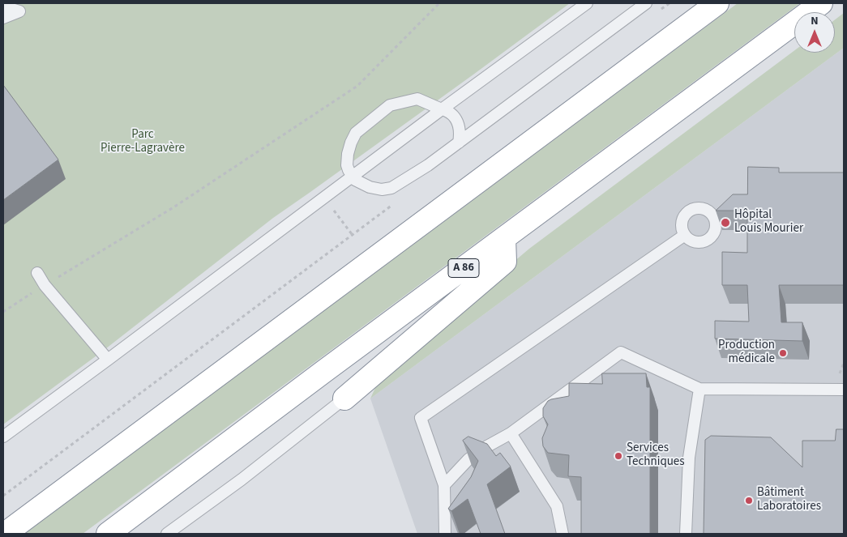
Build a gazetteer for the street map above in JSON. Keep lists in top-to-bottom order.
{
  "streets": {
    "highway": ["A 86"]
  },
  "parks": ["Parc Pierre-Lagravère"],
  "places": [
    "Hôpital Louis Mourier",
    "Production médicale",
    "Services Techniques",
    "Bâtiment Laboratoires"
  ],
  "north": "top"
}
